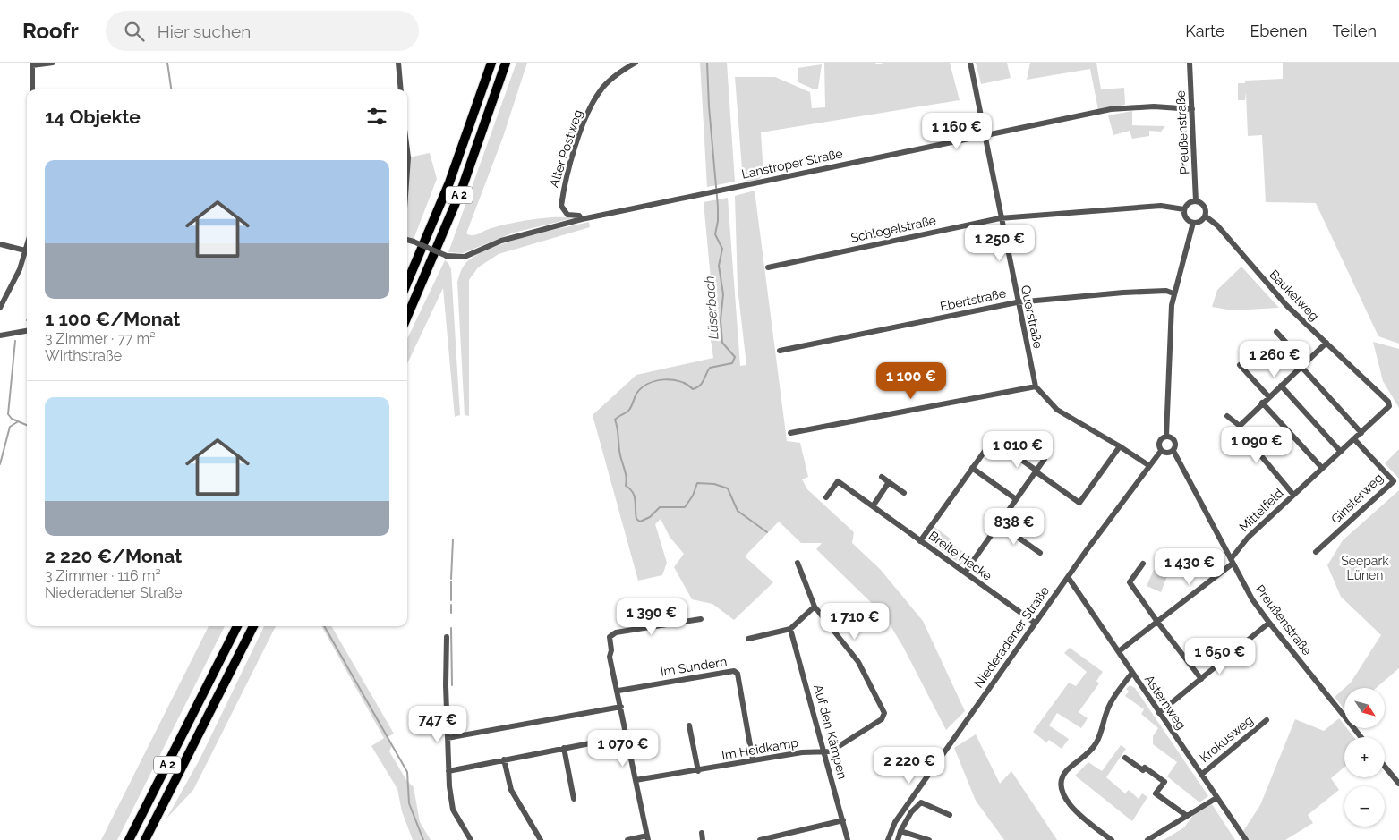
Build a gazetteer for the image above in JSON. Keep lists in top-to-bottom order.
{
  "streets": {
    "highway": ["A 2"],
    "street": [
      "Preußenstraße",
      "Alter Postweg",
      "Lanstroper Straße",
      "Schlegelstraße",
      "Baukelweg",
      "Ebertstraße",
      "Querstraße",
      "Ginsterweg",
      "Mittelfeld",
      "Breite Hecke",
      "Niederadener Straße",
      "Im Sundern",
      "Asternweg",
      "Auf den Kämpen",
      "Krokusweg",
      "Im Heidkamp"
    ]
  },
  "crossings": [
    ["Preußenstraße", "Lanstroper Straße"],
    ["Preußenstraße", "Schlegelstraße"],
    ["Preußenstraße", "Baukelweg"],
    ["Preußenstraße", "Mittelfeld"],
    ["Preußenstraße", "Niederadener Straße"],
    ["Alter Postweg", "Lanstroper Straße"],
    ["Lanstroper Straße", "Querstraße"],
    ["Schlegelstraße", "Baukelweg"],
    ["Schlegelstraße", "Querstraße"],
    ["Baukelweg", "Mittelfeld"],
    ["Ebertstraße", "Querstraße"],
    ["Querstraße", "Niederadener Straße"],
    ["Ginsterweg", "Mittelfeld"],
    ["Mittelfeld", "Asternweg"],
    ["Breite Hecke", "Niederadener Straße"],
    ["Niederadener Straße", "Asternweg"],
    ["Im Sundern", "Im Heidkamp"],
    ["Asternweg", "Krokusweg"],
    ["Auf den Kämpen", "Im Heidkamp"]
  ],
  "water": ["Lüserbach"],
  "parks": ["Seepark Lünen"],
  "north": "bottom right",
  "page": {
    "header": "Roofr",
    "search": "Hier suchen",
    "nav": ["Karte", "Ebenen", "Teilen"],
    "heading": "14 Objekte",
    "price": [
      "1 160 €",
      "1 250 €",
      "1 260 €",
      "1 100 €",
      "1 090 €",
      "1 010 €",
      "838 €",
      "1 430 €",
      "1 390 €",
      "1 710 €",
      "1 650 €",
      "747 €",
      "1 070 €",
      "2 220 €"
    ],
    "list": [
      {
        "name": "1 100 €/Monat",
        "note": "3 Zimmer · 77 m² · Wirthstraße"
      },
      {
        "name": "2 220 €/Monat",
        "note": "3 Zimmer · 116 m² · Niederadener Straße"
      }
    ],
    "map_buttons": ["+", "−"]
  }
}
